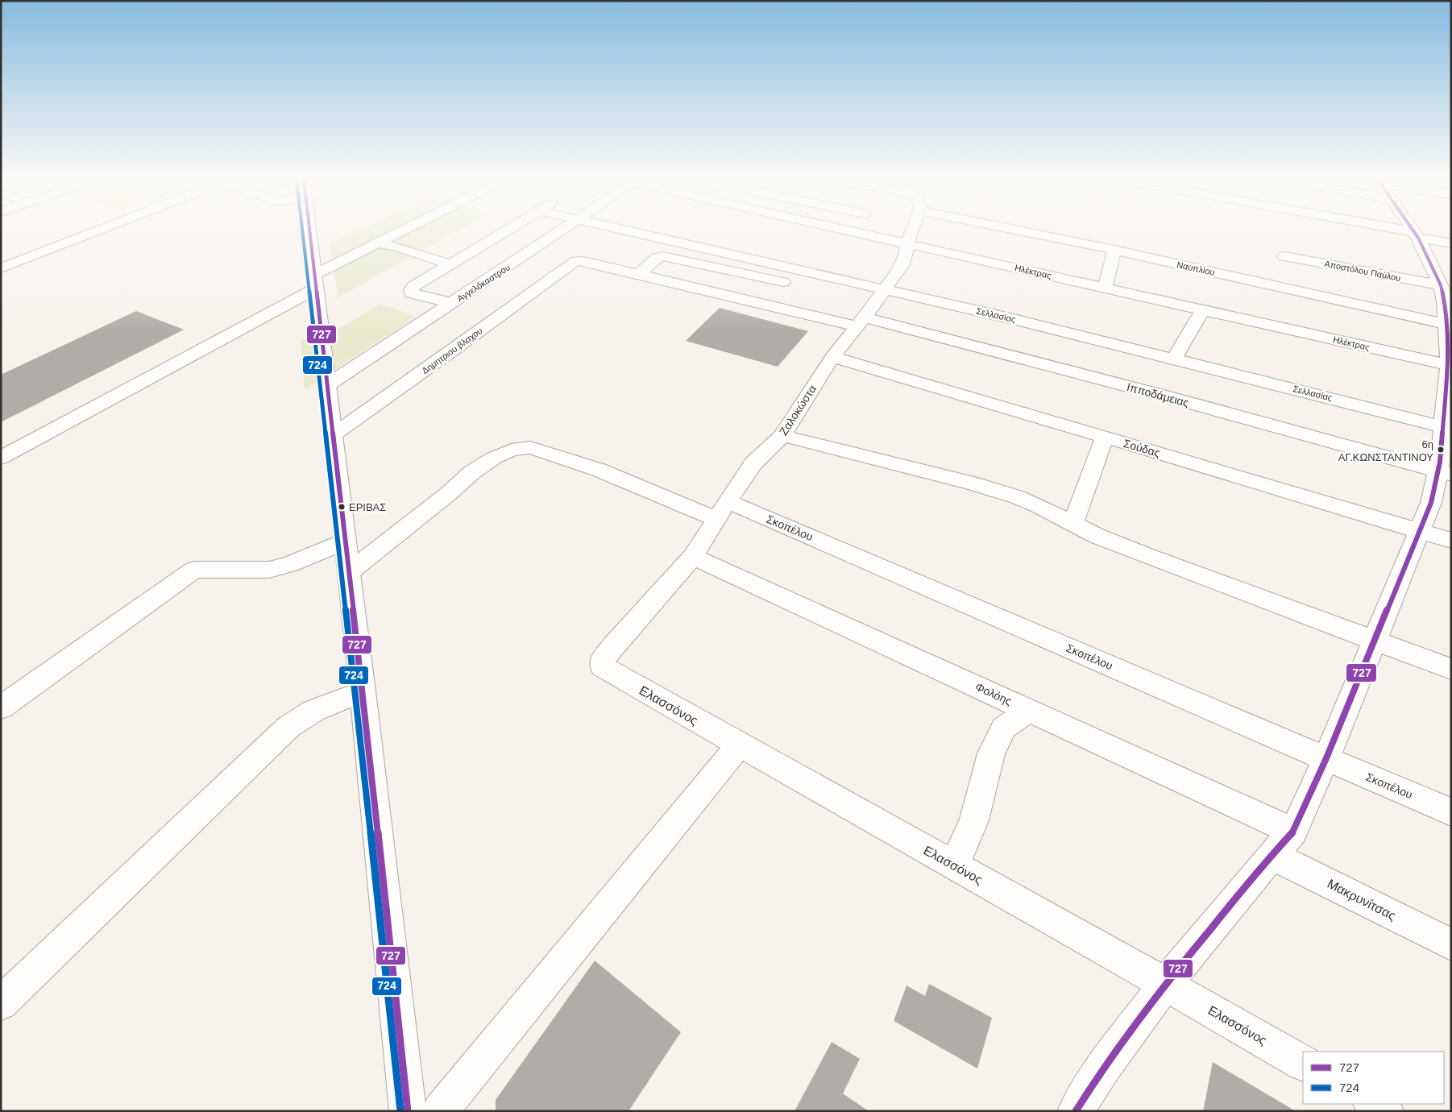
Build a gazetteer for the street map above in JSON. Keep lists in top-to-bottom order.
{
  "streets": {
    "street": [
      "Ναυπλίου",
      "Αποστόλου Παύλου",
      "Ηλέκτρας",
      "Αγγελόκαστρου",
      "Σελλασίας",
      "Δημητριου βλαχου",
      "Ιπποδάμειας",
      "Ζαλοκώστα",
      "Σούδας",
      "Σκοπέλου",
      "Φολόης",
      "Ελασσόνος",
      "Μακρυνίτσας"
    ]
  },
  "crossings": [
    ["Ναυπλίου", "Αποστόλου Παύλου"],
    ["Ηλέκτρας", "Ζαλοκώστα"],
    ["Σελλασίας", "Ζαλοκώστα"],
    ["Δημητριου βλαχου", "Ιπποδάμειας"],
    ["Ιπποδάμειας", "Ζαλοκώστα"],
    ["Ζαλοκώστα", "Σούδας"],
    ["Ζαλοκώστα", "Σκοπέλου"],
    ["Ζαλοκώστα", "Φολόης"],
    ["Ζαλοκώστα", "Ελασσόνος"]
  ],
  "places": ["6η ΑΓ.ΚΩΝΣΤΑΝΤΙΝΟΥ", "ΕΡΙΒΑΣ"],
  "lines": ["transit line 727", "transit line 724"],
  "legend": ["727", "724"]
}
